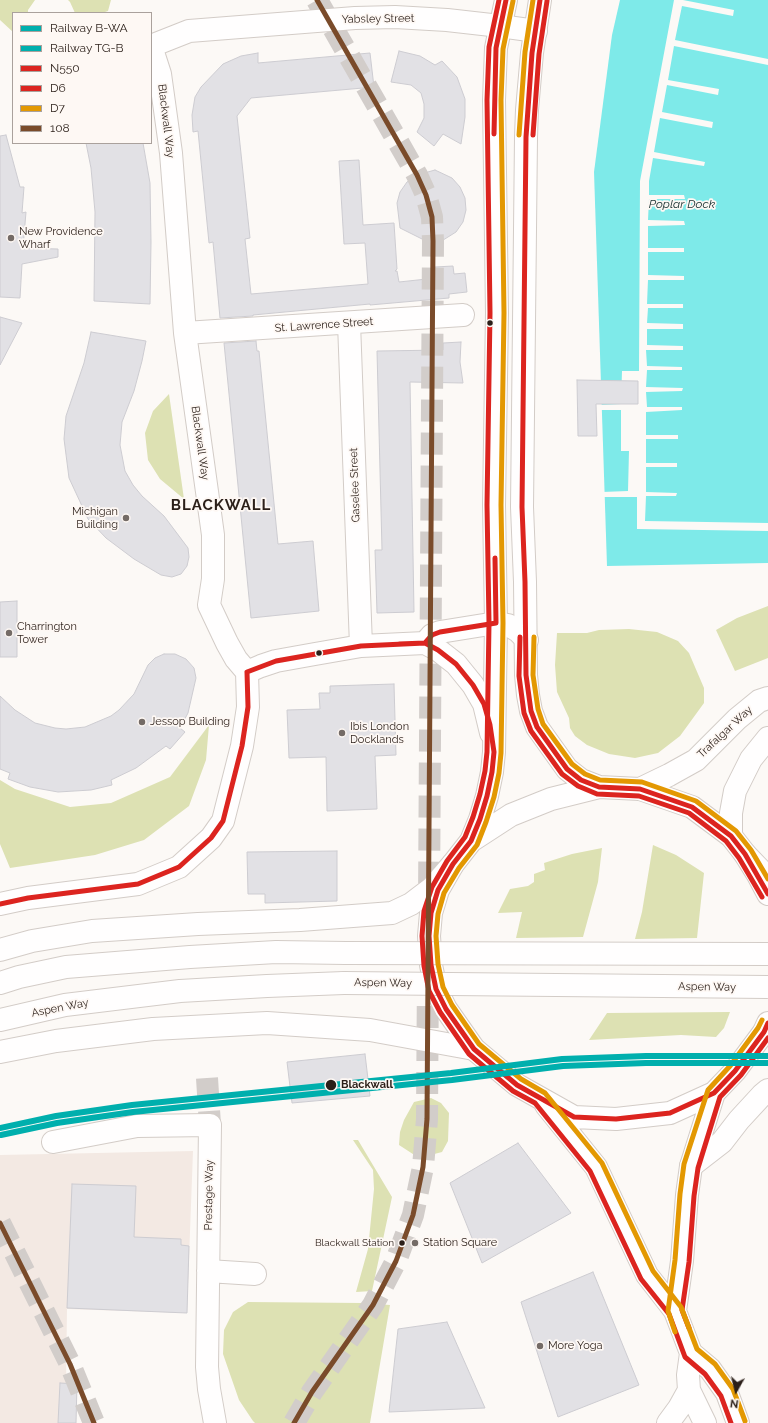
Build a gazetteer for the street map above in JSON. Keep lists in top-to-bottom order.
{
  "streets": {
    "main road": [
      "Yabsley Street",
      "Blackwall Way",
      "St. Lawrence Street",
      "Gaselee Street",
      "Trafalgar Way",
      "Aspen Way",
      "Prestage Way"
    ]
  },
  "crossings": [
    ["Blackwall Way", "St. Lawrence Street"],
    ["St. Lawrence Street", "Gaselee Street"]
  ],
  "districts": ["BLACKWALL"],
  "water": ["Poplar Dock"],
  "places": [
    "New Providence Wharf",
    "Michigan Building",
    "Charrington Tower",
    "Jessop Building",
    "Ibis London Docklands",
    "Blackwall",
    "Blackwall Station",
    "Station Square",
    "More Yoga"
  ],
  "lines": [
    "transit line N550",
    "transit line D6",
    "transit line D7",
    "transit line 108",
    "rail line B-WA",
    "rail line TG-B"
  ],
  "legend": [
    "Railway B-WA",
    "Railway TG-B",
    "N550",
    "D6",
    "D7",
    "108"
  ],
  "north": "bottom"
}
